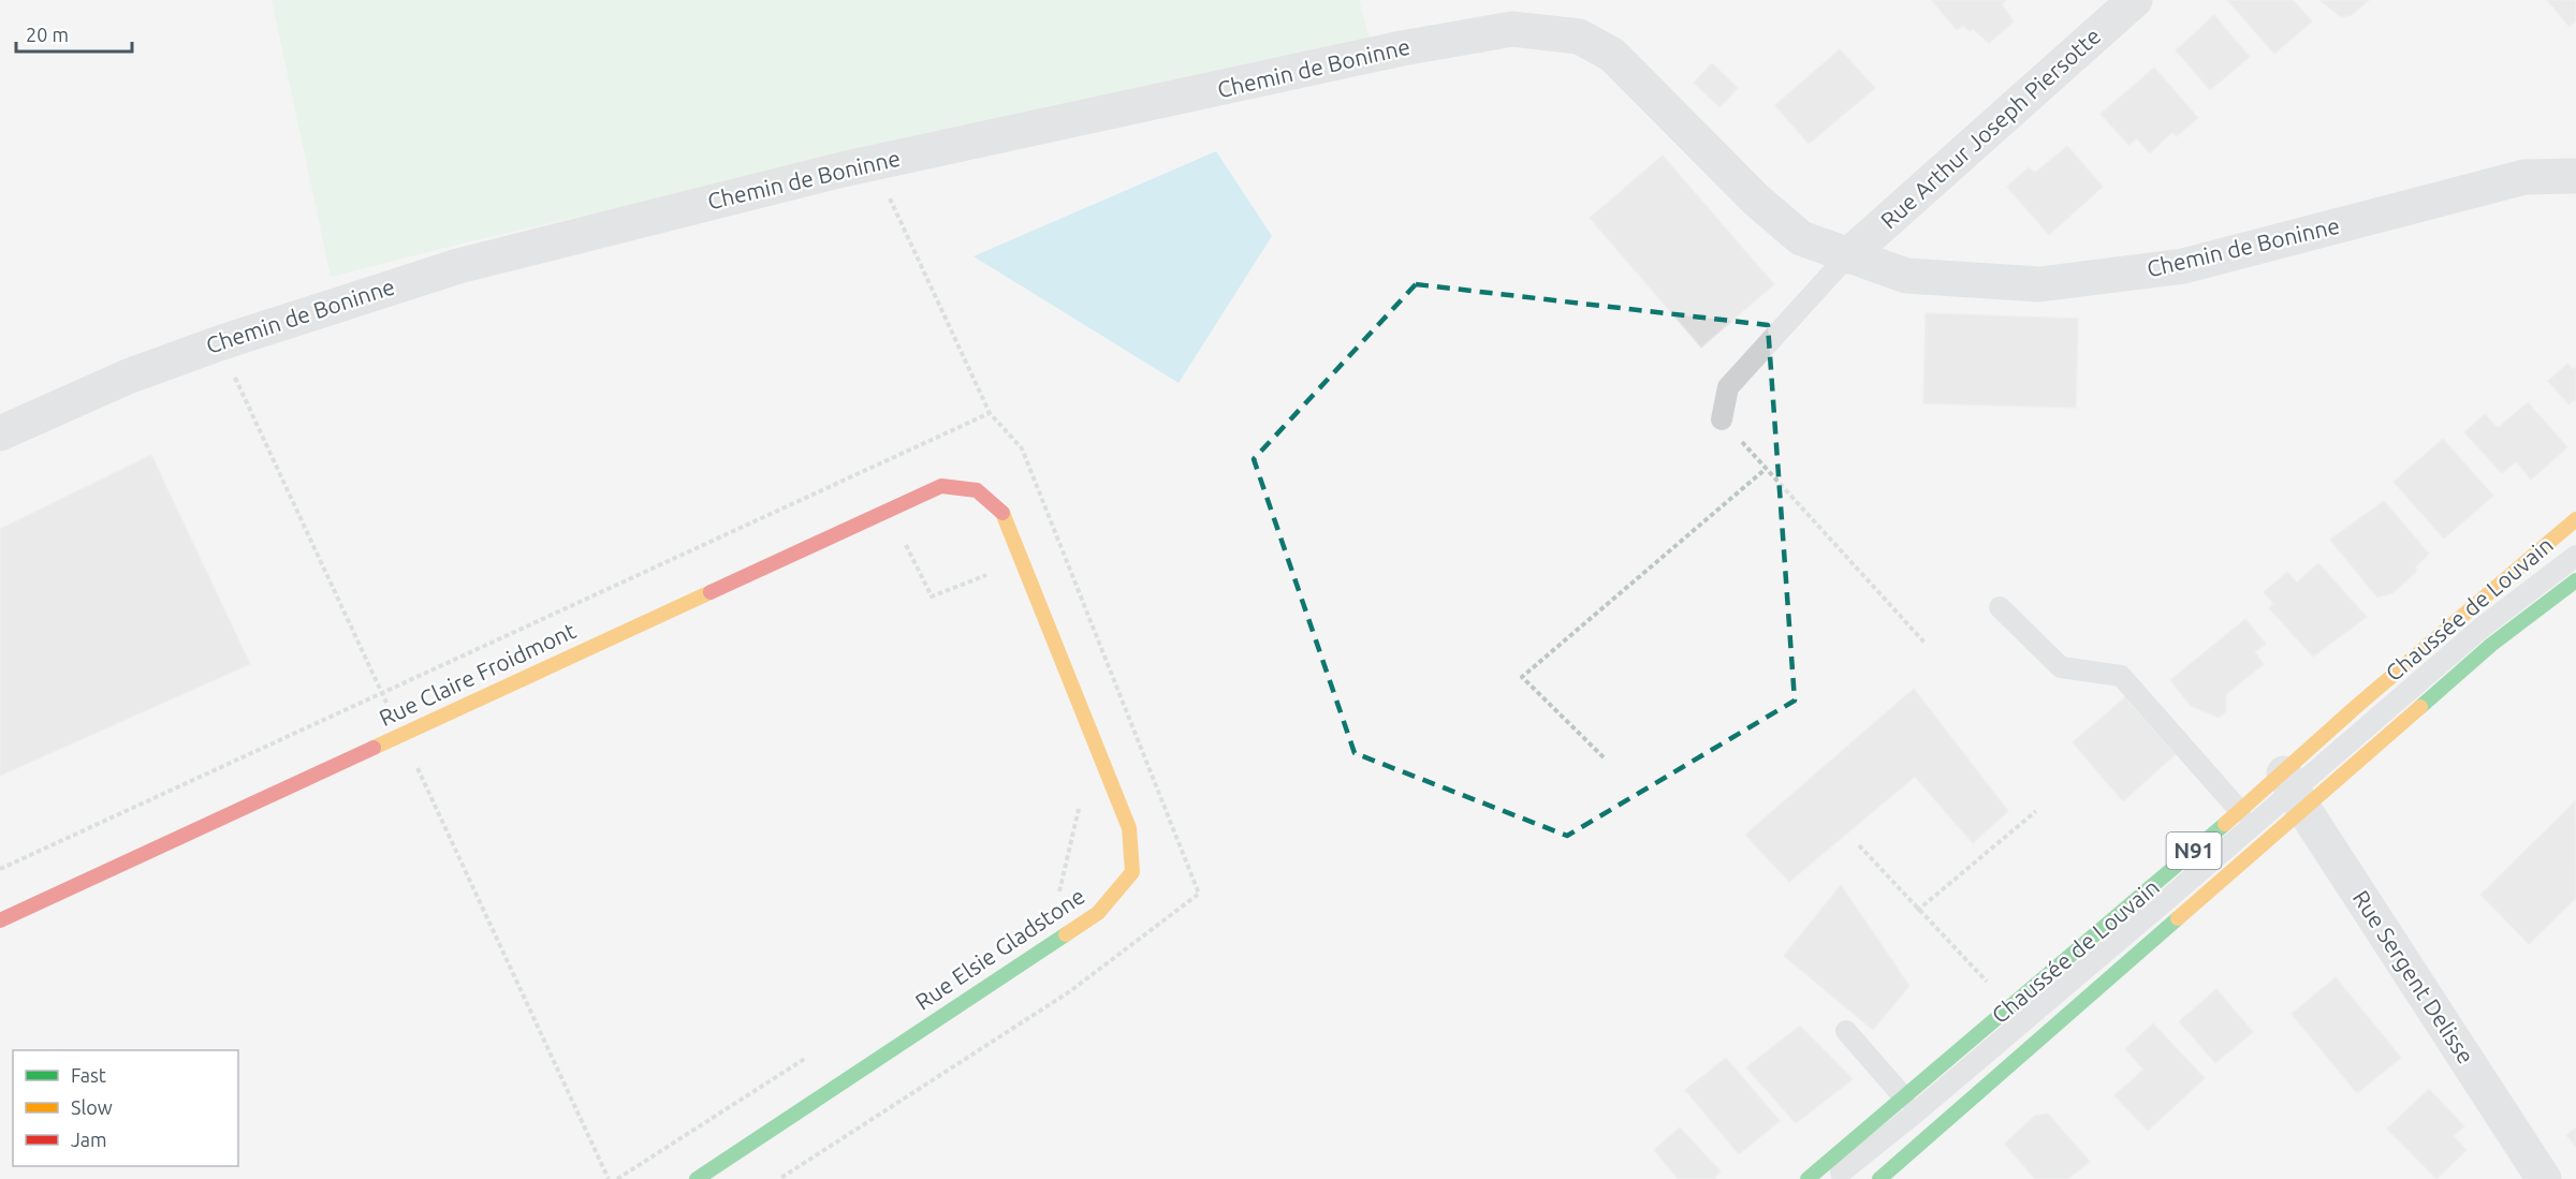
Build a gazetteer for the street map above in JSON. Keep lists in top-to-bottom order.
{
  "streets": {
    "street": [
      "Chemin de Boninne",
      "Rue Arthur Joseph Piersotte",
      "Chaussée de Louvain",
      "Rue Claire Froidmont",
      "N91",
      "Rue Elsie Gladstone",
      "Rue Sergent Delisse"
    ]
  },
  "crossings": [
    ["Chemin de Boninne", "Rue Arthur Joseph Piersotte"],
    ["Chaussée de Louvain", "Rue Sergent Delisse"],
    ["Rue Claire Froidmont", "Rue Elsie Gladstone"]
  ],
  "legend": ["Fast", "Slow", "Jam"],
  "scale_bar": "20 m"
}
